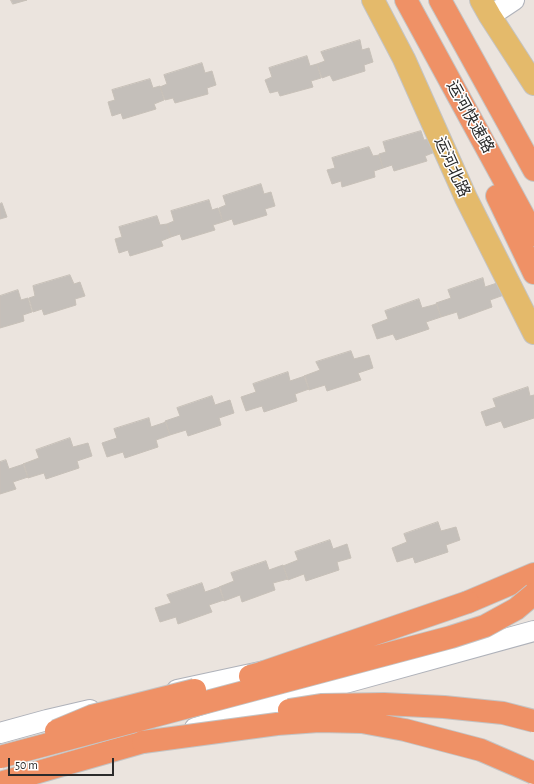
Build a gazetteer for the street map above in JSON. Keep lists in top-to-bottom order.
{
  "streets": {
    "highway": ["运河快速路"],
    "main road": ["运河北路"]
  },
  "scale_bar": "50 m"
}
